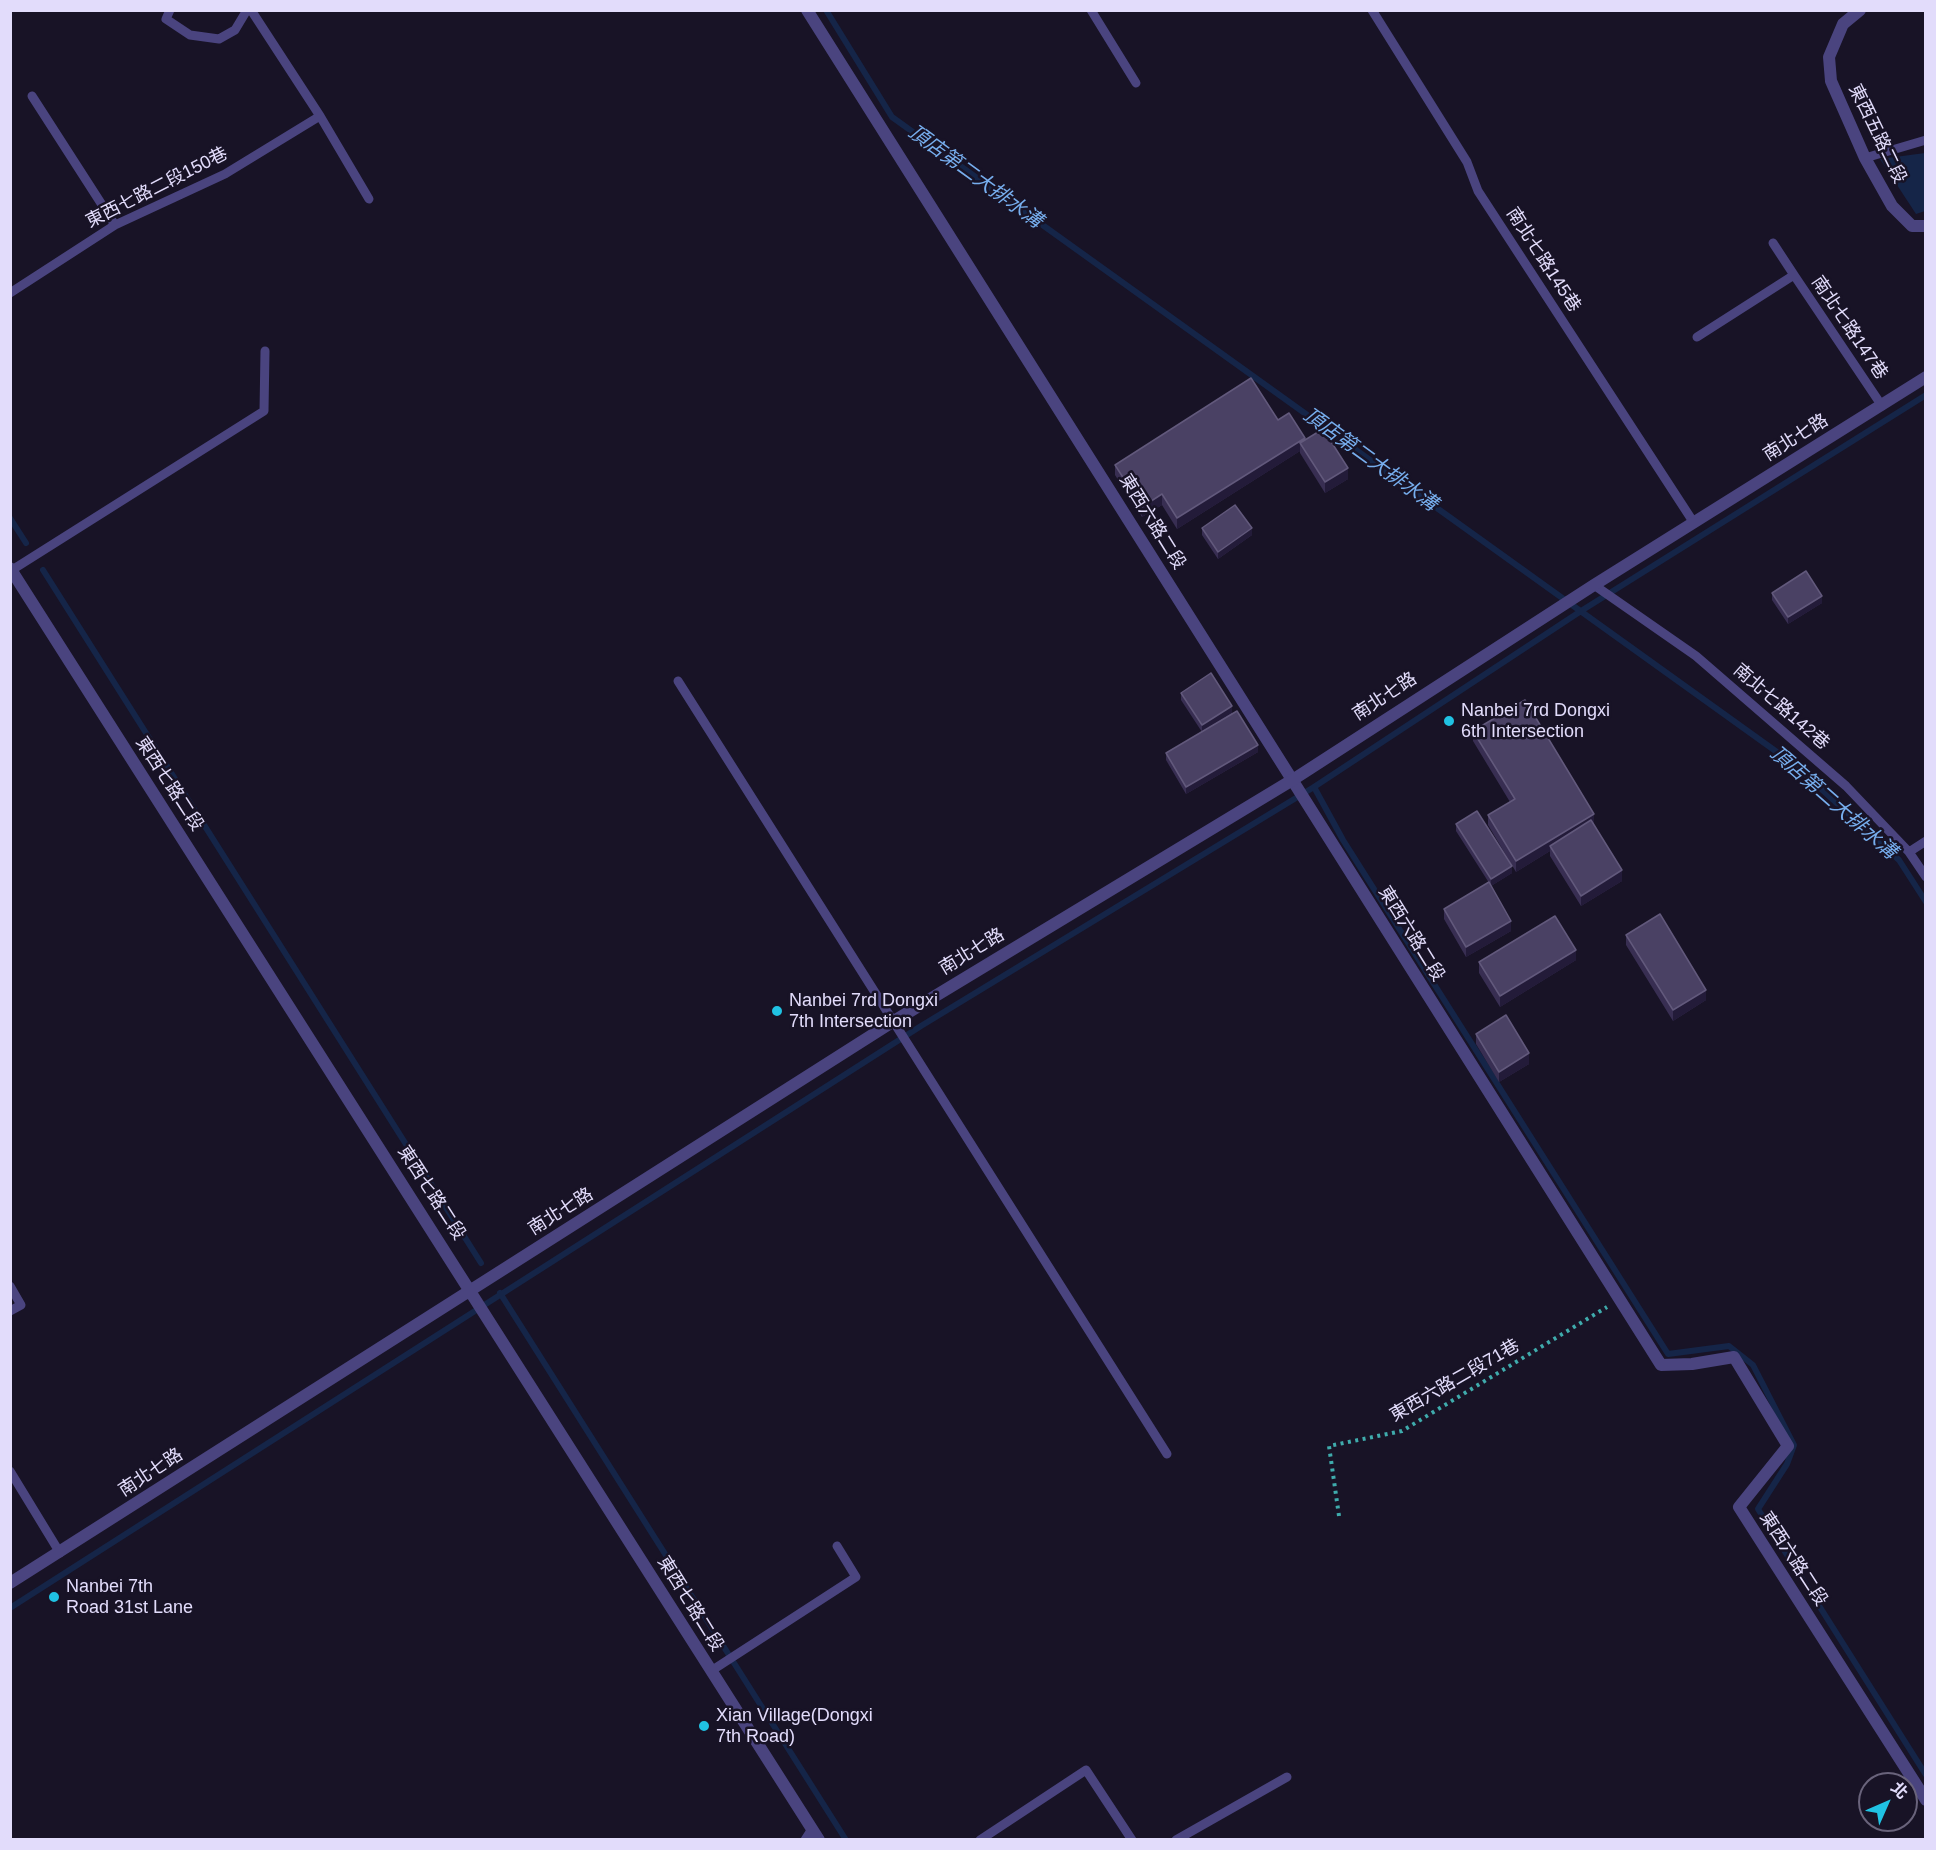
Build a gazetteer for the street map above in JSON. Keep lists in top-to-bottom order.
{
  "streets": {
    "street": [
      "東西五路二段",
      "南北七路",
      "東西六路二段",
      "東西七路二段"
    ],
    "lane": [
      "東西七路二段150巷",
      "南北七路145巷",
      "南北七路147巷",
      "南北七路142巷"
    ],
    "path": ["東西六路二段71巷"]
  },
  "crossings": [
    ["南北七路145巷", "南北七路"],
    ["南北七路147巷", "南北七路"],
    ["南北七路", "東西六路二段"],
    ["南北七路", "南北七路142巷"],
    ["南北七路", "東西七路二段"],
    ["東西六路二段", "東西六路二段71巷"]
  ],
  "water": ["頂店第二大排水溝"],
  "places": [
    "Nanbei 7rd Dongxi 6th Intersection",
    "Nanbei 7rd Dongxi 7th Intersection",
    "Nanbei 7th Road 31st Lane",
    "Xian Village(Dongxi 7th Road)"
  ],
  "north": "top right"
}
